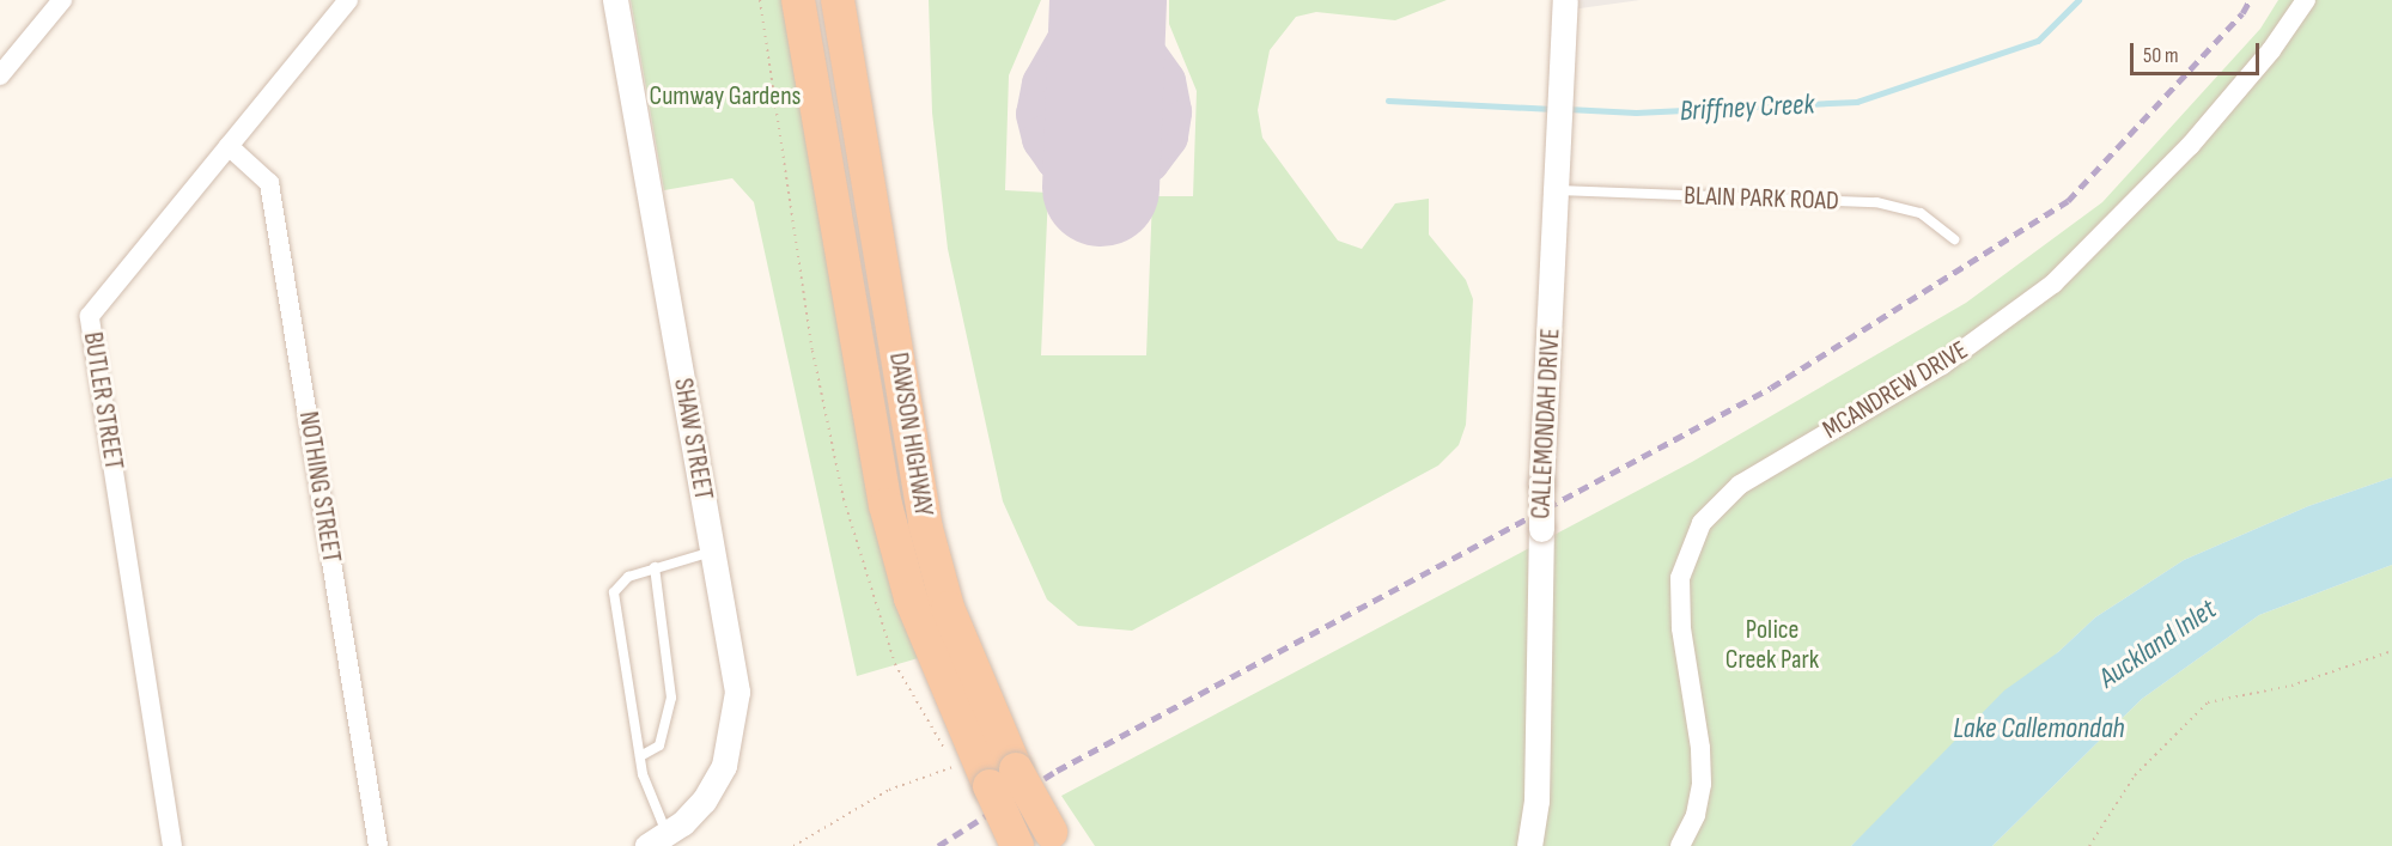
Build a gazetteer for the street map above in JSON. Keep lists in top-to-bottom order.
{
  "streets": {
    "highway": ["DAWSON HIGHWAY"],
    "street": [
      "MCANDREW DRIVE",
      "BUTLER STREET",
      "CALLEMONDAH DRIVE",
      "SHAW STREET",
      "NOTHING STREET"
    ],
    "lane": ["BLAIN PARK ROAD"]
  },
  "crossings": [
    ["BLAIN PARK ROAD", "CALLEMONDAH DRIVE"],
    ["BUTLER STREET", "NOTHING STREET"]
  ],
  "water": ["Briffney Creek", "Auckland Inlet", "Lake Callemondah"],
  "parks": ["Cumway Gardens", "Police Creek Park"],
  "scale_bar": "50 m"
}
